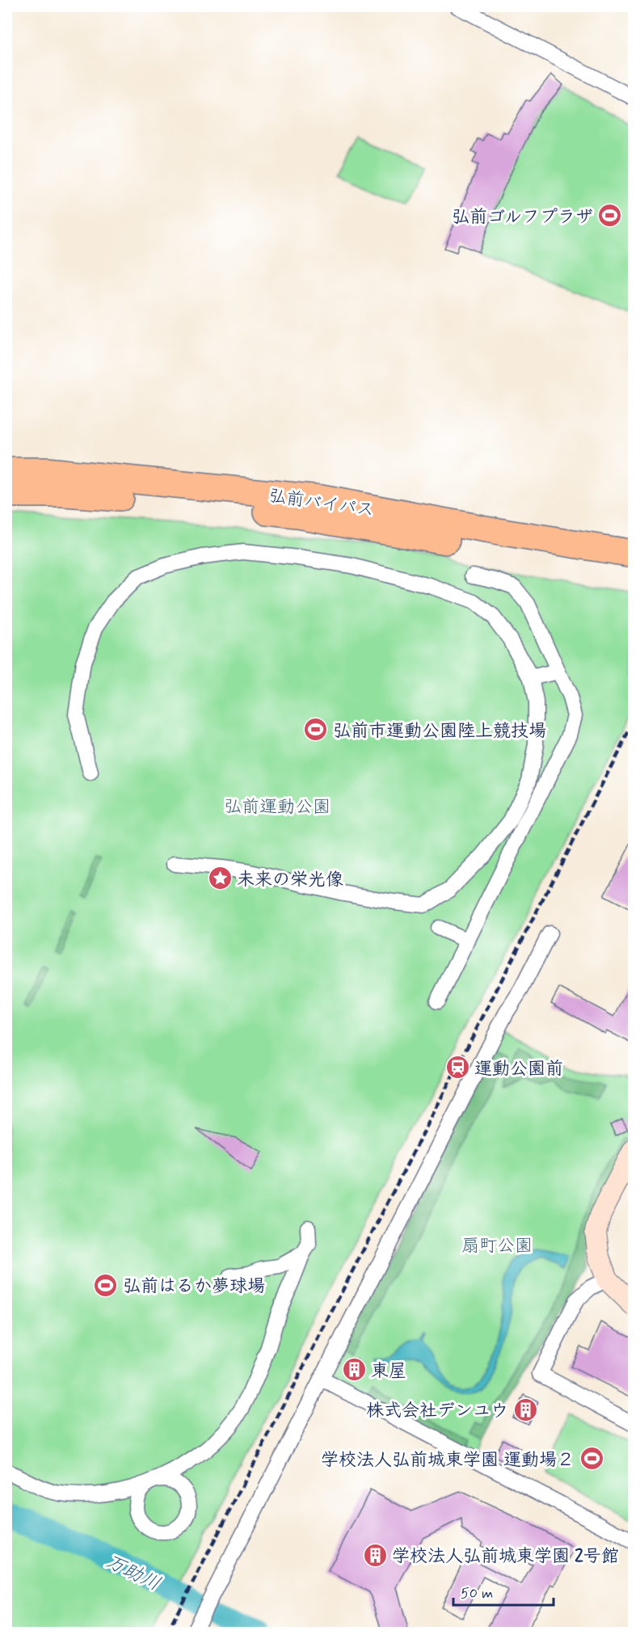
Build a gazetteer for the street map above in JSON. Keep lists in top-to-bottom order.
{
  "streets": {
    "highway": ["弘前バイパス"]
  },
  "water": ["万助川"],
  "parks": ["弘前運動公園", "扇町公園"],
  "places": {
    "sports": [
      "弘前ゴルフプラザ",
      "弘前市運動公園陸上競技場",
      "弘前はるか夢球場",
      "学校法人弘前城東学園 運動場２"
    ],
    "place": ["未来の栄光像"],
    "station": ["運動公園前"],
    "building": ["東屋", "株式会社デンユウ", "学校法人弘前城東学園 2号館"]
  },
  "scale_bar": "50 m"
}
